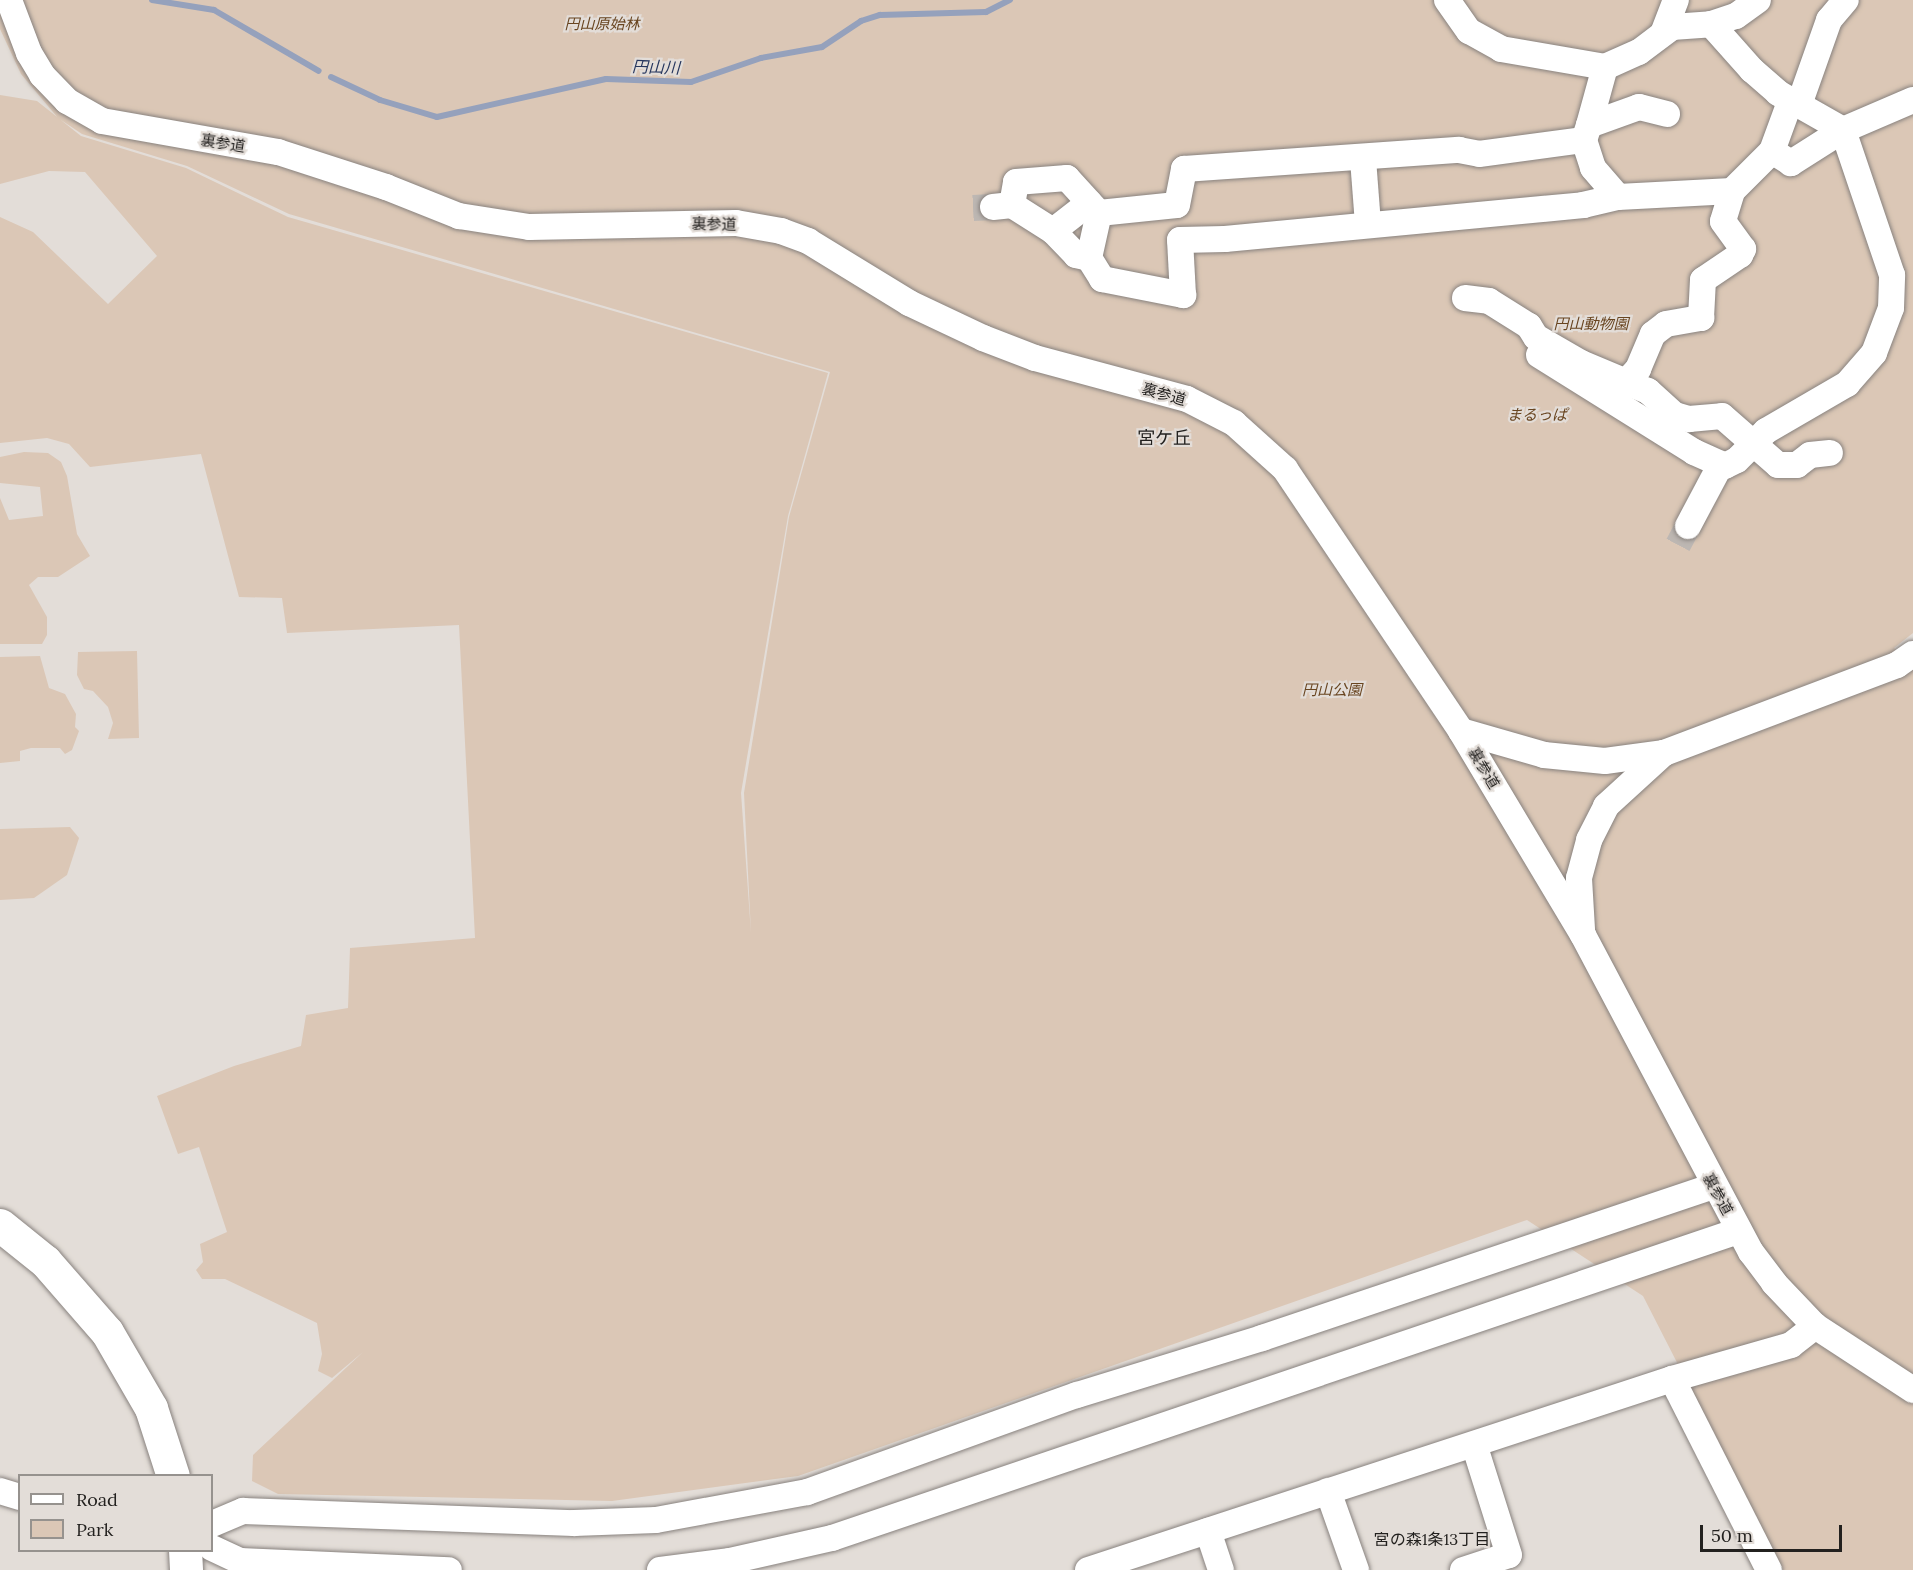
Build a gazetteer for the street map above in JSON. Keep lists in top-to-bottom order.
{
  "streets": {
    "street": ["裏参道"]
  },
  "districts": ["宮ケ丘", "宮の森1条13丁目"],
  "water": ["円山川"],
  "parks": [
    "円山原始林",
    "円山動物園",
    "まるっぱ",
    "円山公園"
  ],
  "legend": ["Road", "Park"],
  "scale_bar": "50 m"
}
